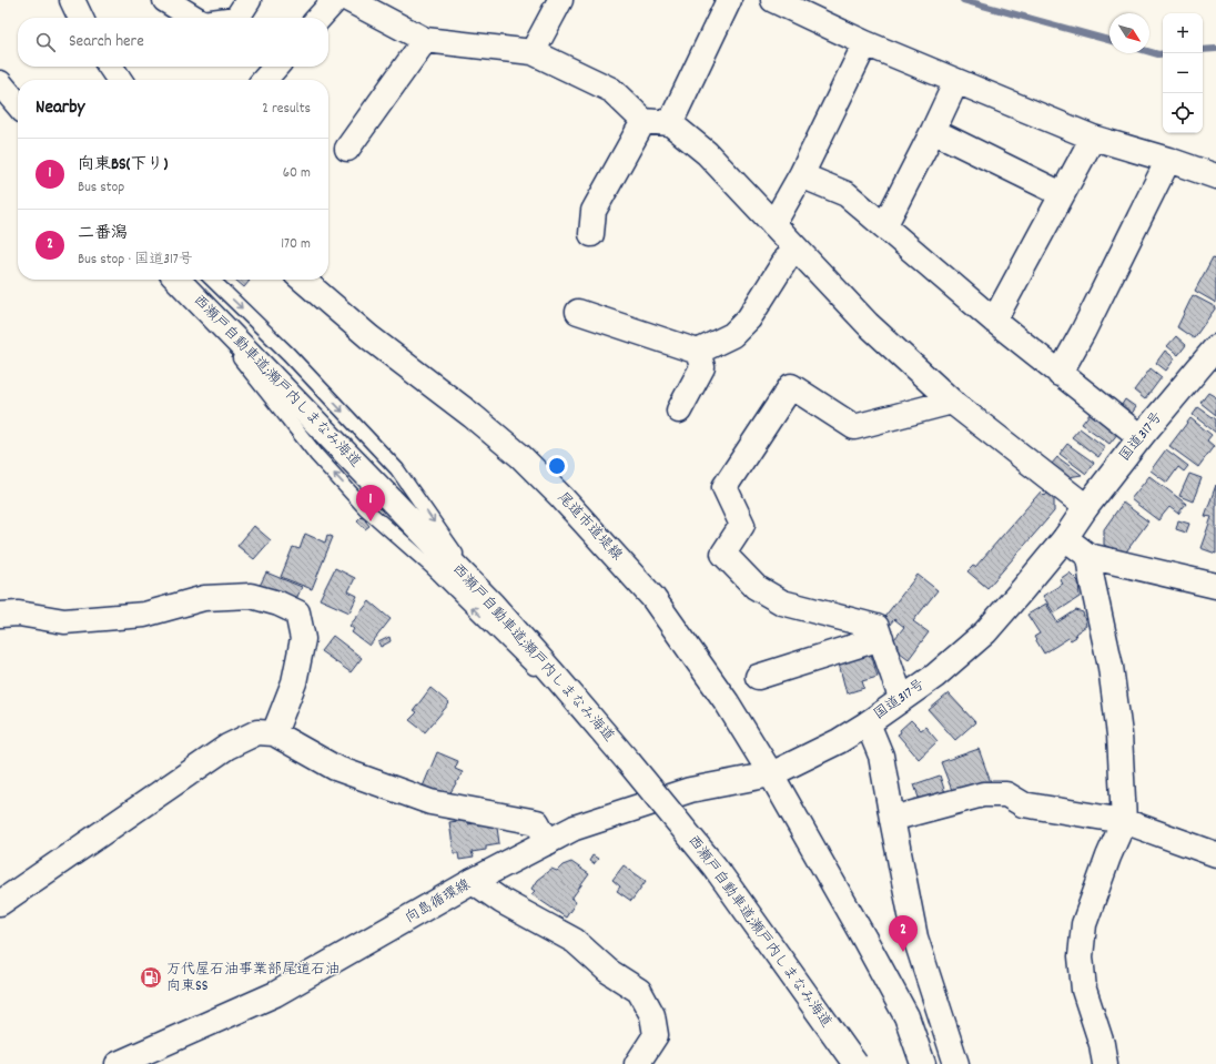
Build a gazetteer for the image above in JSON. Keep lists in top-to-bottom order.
{
  "streets": {
    "main road": [
      "西瀬戸自動車道;瀬戸内しまなみ海道",
      "国道317号",
      "尾道市道堤線",
      "向島循環線"
    ]
  },
  "crossings": [
    ["国道317号", "尾道市道堤線"],
    ["国道317号", "向島循環線"],
    ["尾道市道堤線", "向島循環線"]
  ],
  "places": {
    "fuel station": ["万代屋石油事業部尾道石油 向東SS"]
  },
  "north": "bottom right",
  "page": {
    "map_buttons": ["+", "−"],
    "search": "Search here",
    "heading": ["Nearby", "2 results"],
    "list": [
      {
        "mark": "1",
        "name": "向東BS(下り)",
        "note": "Bus stop",
        "value": "60 m"
      },
      {
        "mark": "2",
        "name": "二番潟",
        "note": "Bus stop · 国道317号",
        "value": "170 m"
      }
    ],
    "pins": ["1", "2"]
  }
}
